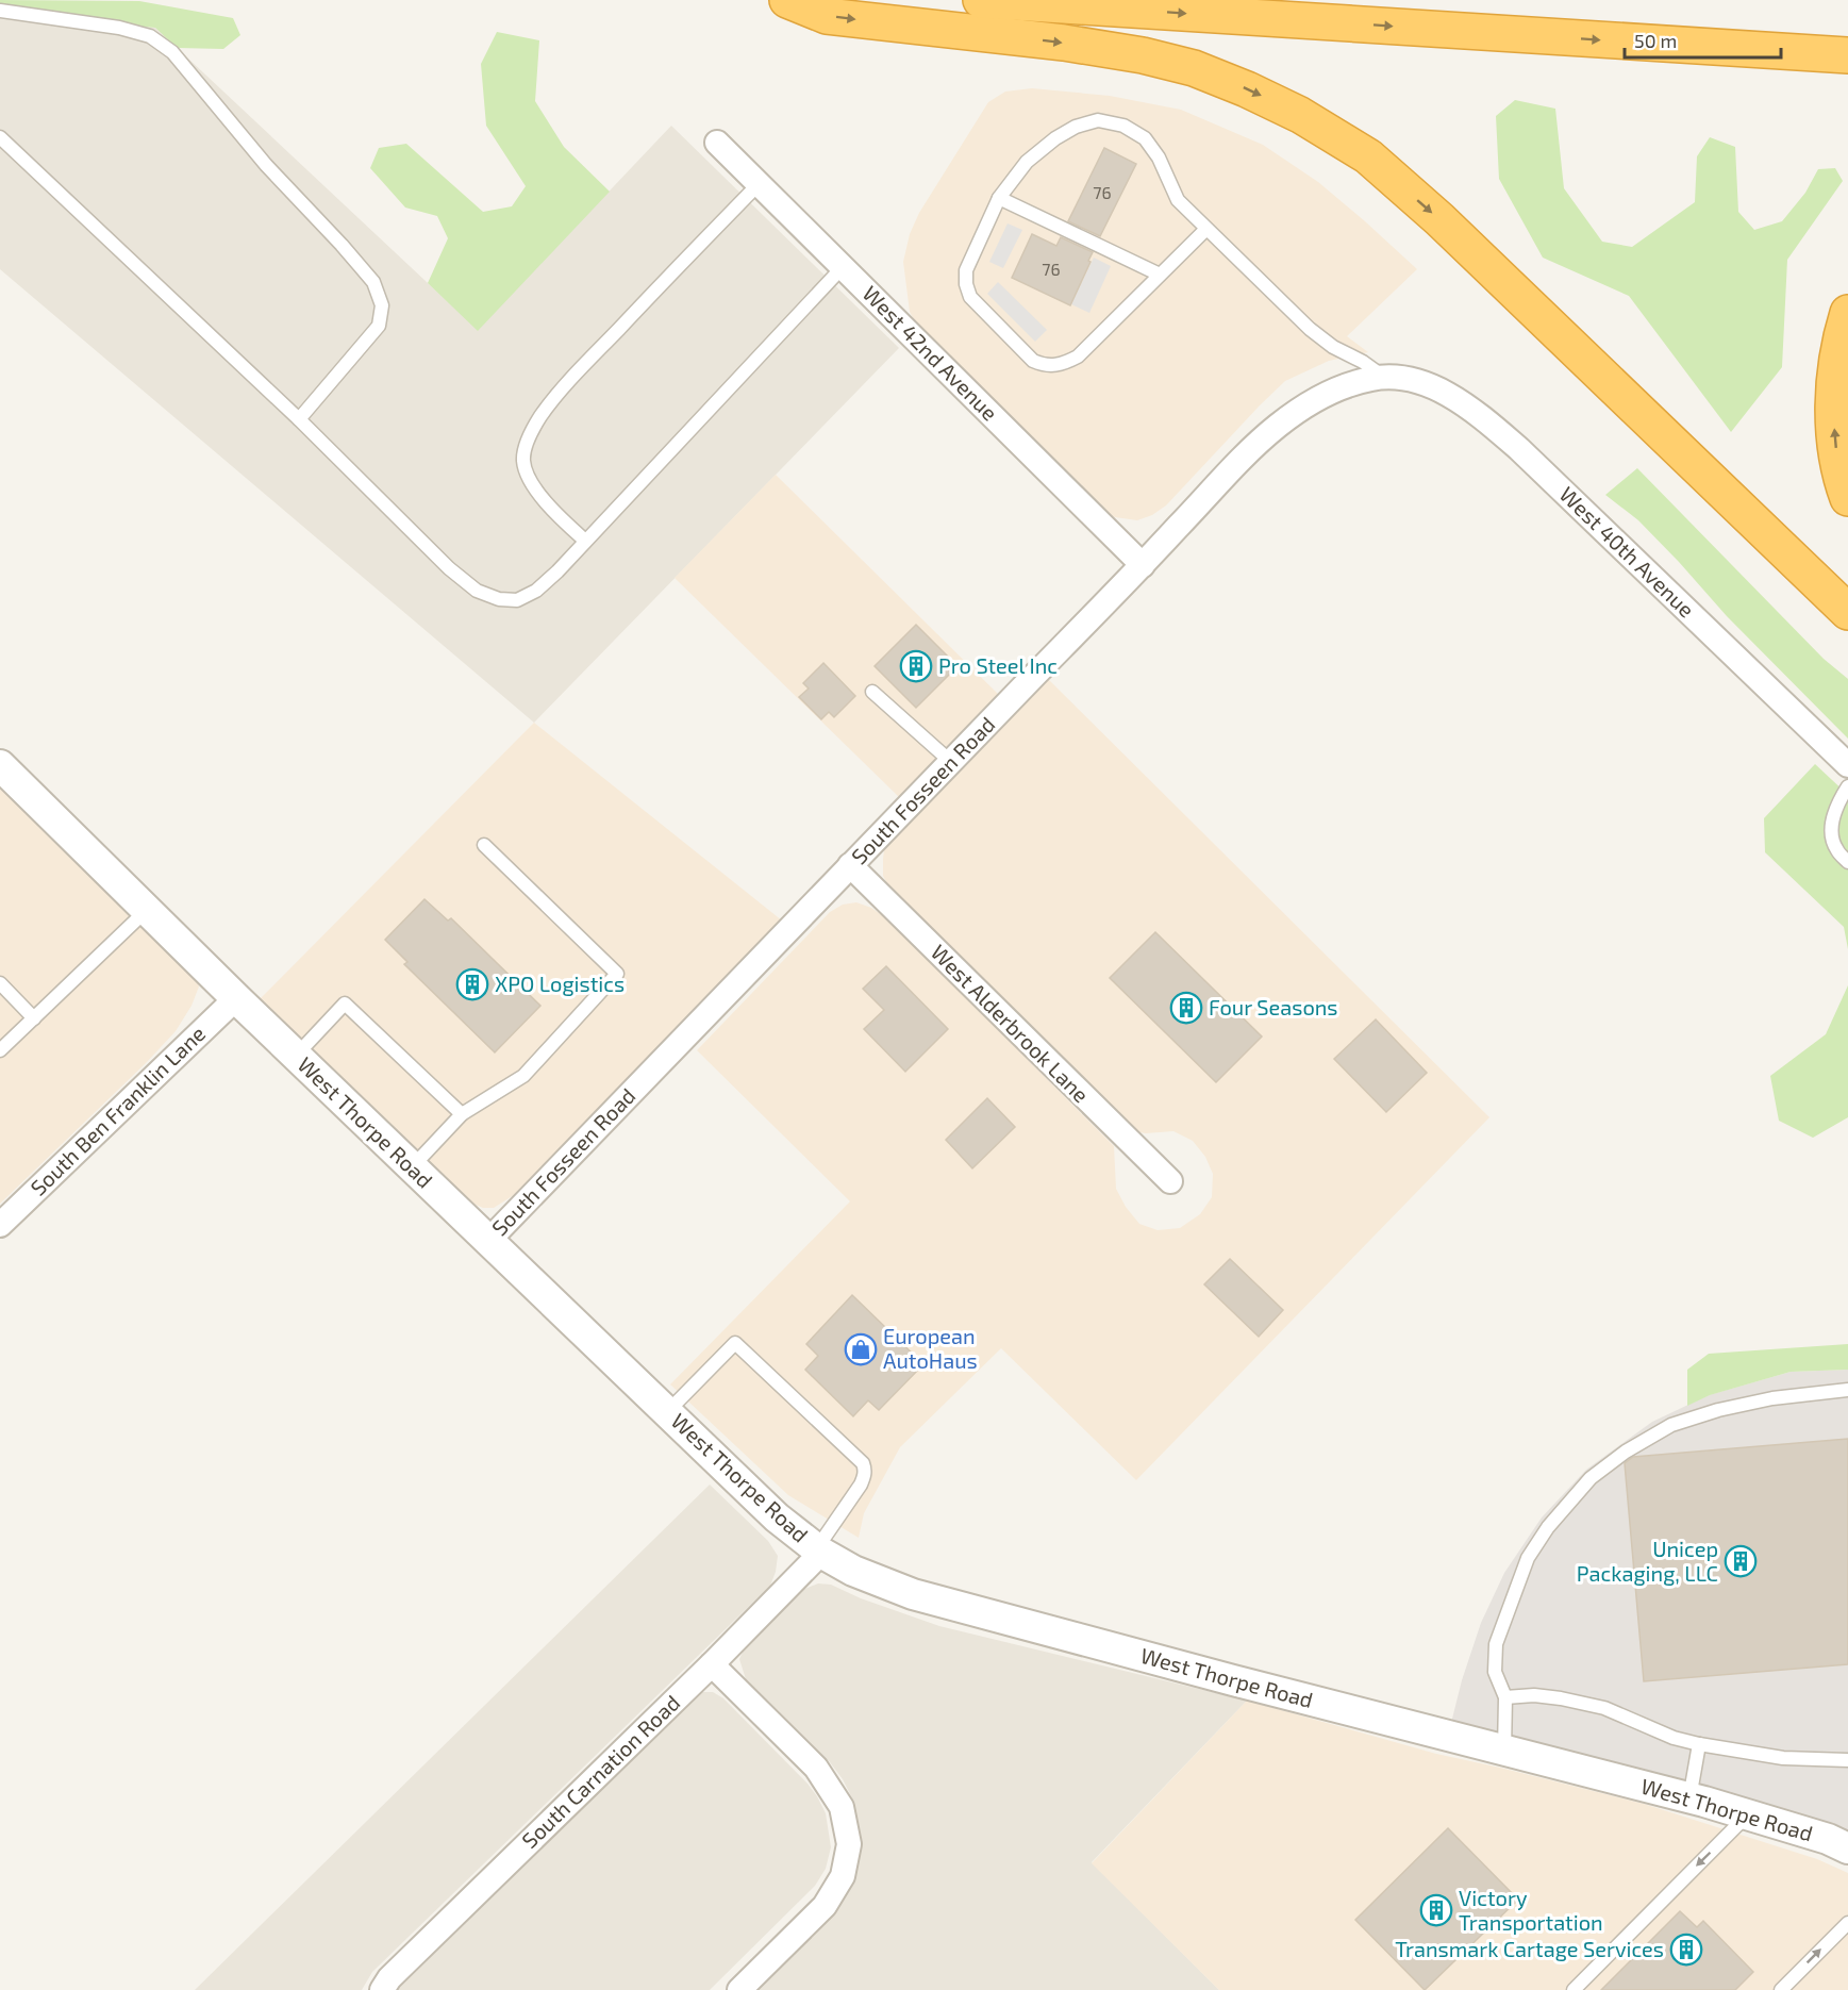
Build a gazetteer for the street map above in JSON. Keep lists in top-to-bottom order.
{
  "streets": {
    "street": [
      "West 42nd Avenue",
      "West 40th Avenue",
      "South Fosseen Road",
      "West Alderbrook Lane",
      "South Ben Franklin Lane",
      "West Thorpe Road",
      "South Carnation Road"
    ]
  },
  "crossings": [
    ["West 42nd Avenue", "South Fosseen Road"],
    ["West 40th Avenue", "South Fosseen Road"],
    ["South Fosseen Road", "West Alderbrook Lane"],
    ["South Fosseen Road", "West Thorpe Road"],
    ["South Ben Franklin Lane", "West Thorpe Road"],
    ["West Thorpe Road", "South Carnation Road"]
  ],
  "places": {
    "building": [
      "Pro Steel Inc",
      "XPO Logistics",
      "Four Seasons",
      "Unicep Packaging, LLC",
      "Victory Transportation",
      "Transmark Cartage Services"
    ],
    "shop": ["European AutoHaus"]
  },
  "house_numbers": ["76", "76"],
  "scale_bar": "50 m"
}
